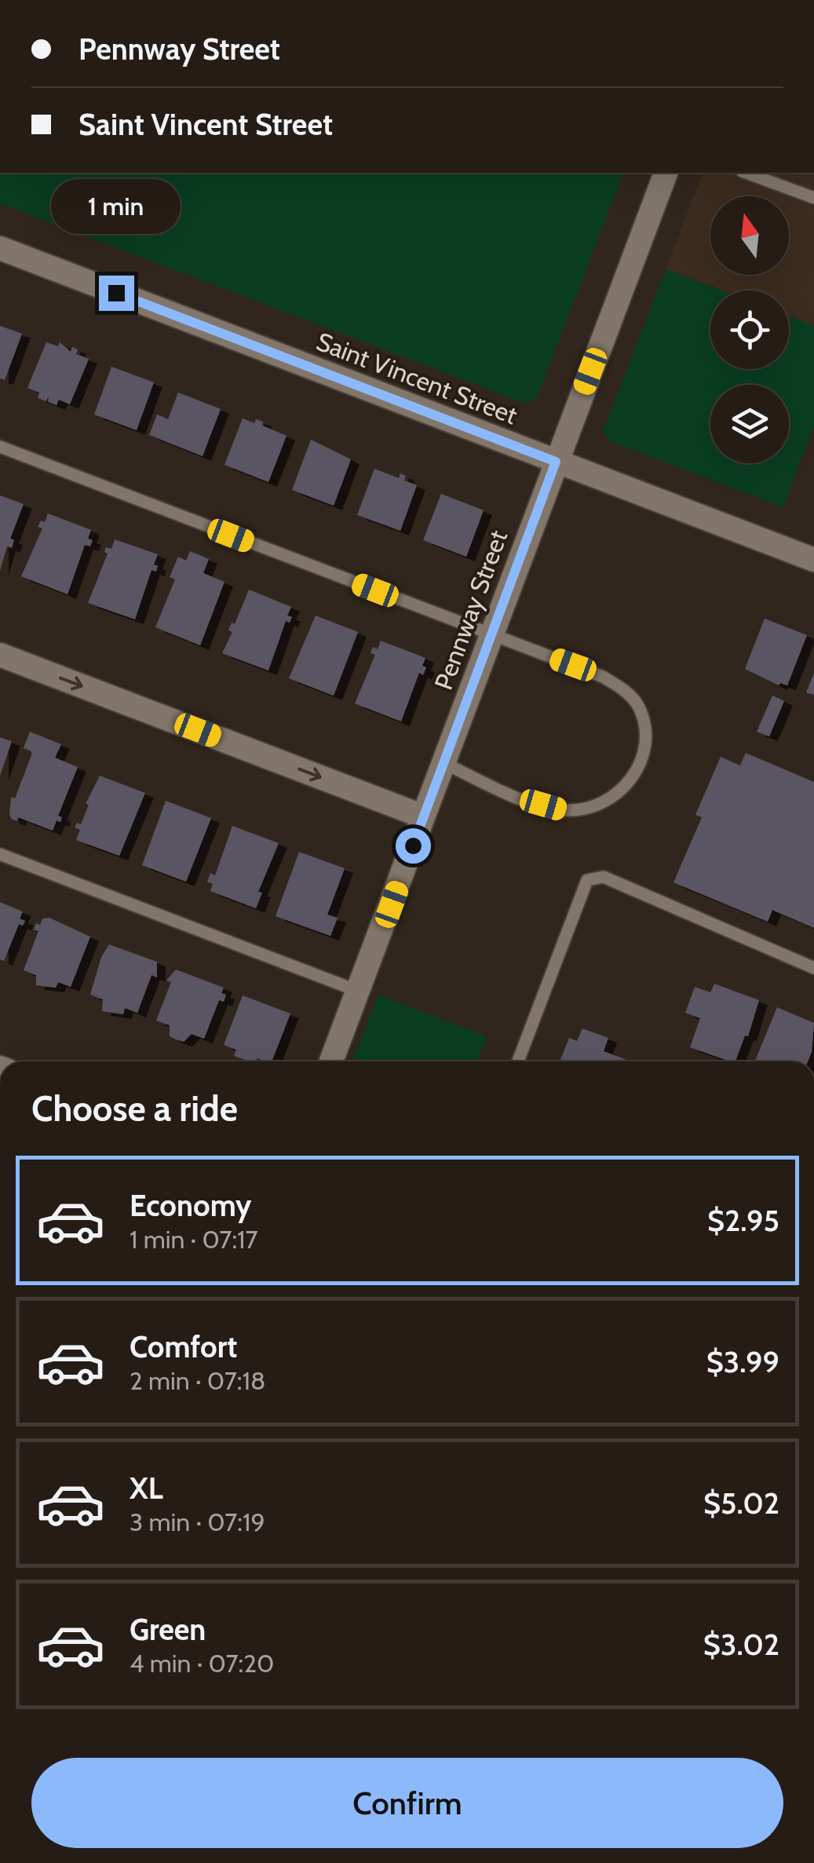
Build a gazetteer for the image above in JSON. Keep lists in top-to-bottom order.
{
  "streets": {
    "street": ["Saint Vincent Street", "Pennway Street"]
  },
  "crossings": [
    ["Saint Vincent Street", "Pennway Street"]
  ],
  "north": "top",
  "page": {
    "banner": ["Pennway Street", "Saint Vincent Street"],
    "bubble": "1 min",
    "heading": "Choose a ride",
    "list": [
      {
        "name": "Economy",
        "note": "1 min · 07:17",
        "value": "$2.95"
      },
      {
        "name": "Comfort",
        "note": "2 min · 07:18",
        "value": "$3.99"
      },
      {
        "name": "XL",
        "note": "3 min · 07:19",
        "value": "$5.02"
      },
      {
        "name": "Green",
        "note": "4 min · 07:20",
        "value": "$3.02"
      }
    ],
    "buttons": "Confirm"
  }
}
